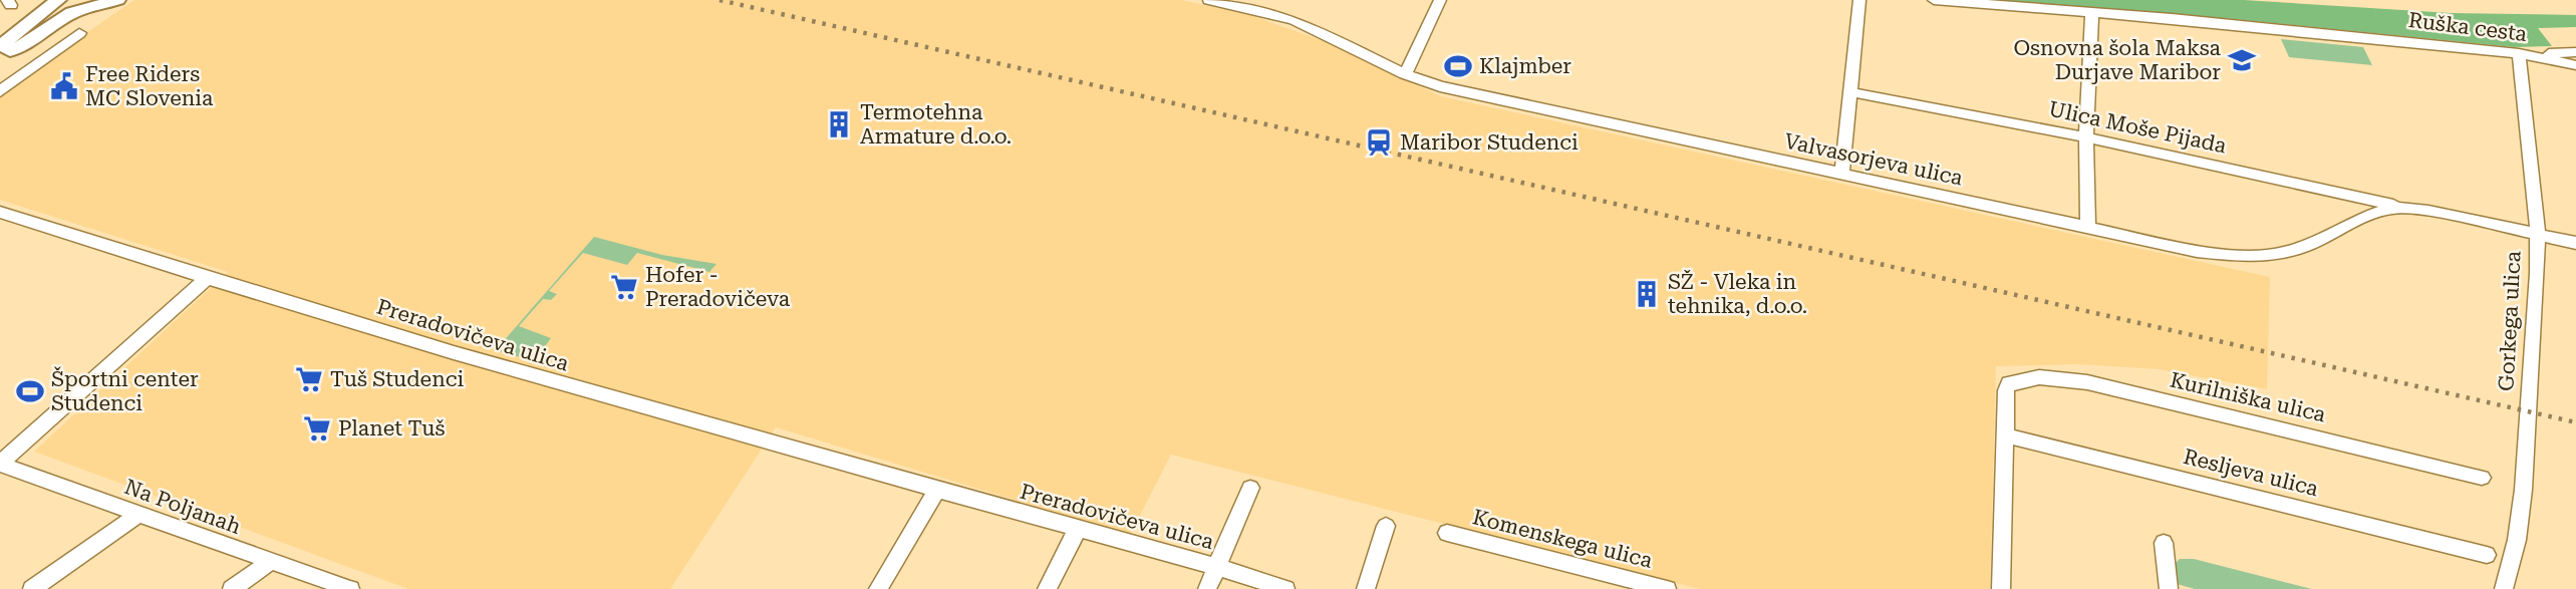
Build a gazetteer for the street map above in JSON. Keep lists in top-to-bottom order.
{
  "streets": {
    "street": [
      "Ruška cesta",
      "Ulica Moše Pijada",
      "Valvasorjeva ulica",
      "Gorkega ulica",
      "Preradovičeva ulica",
      "Kurilniška ulica",
      "Resljeva ulica",
      "Na Poljanah",
      "Komenskega ulica"
    ]
  },
  "crossings": [
    ["Ruška cesta", "Gorkega ulica"],
    ["Ulica Moše Pijada", "Valvasorjeva ulica"],
    ["Valvasorjeva ulica", "Gorkega ulica"],
    ["Preradovičeva ulica", "Na Poljanah"],
    ["Kurilniška ulica", "Resljeva ulica"]
  ],
  "places": {
    "school or university": ["Osnovna šola Maksa Durjave Maribor"],
    "sports": ["Klajmber", "Športni center Studenci"],
    "public building": ["Free Riders MC Slovenia"],
    "building": ["Termotehna Armature d.o.o.", "SŽ - Vleka in tehnika, d.o.o."],
    "station": ["Maribor Studenci"],
    "supermarket": ["Hofer - Preradovičeva", "Tuš Studenci", "Planet Tuš"]
  }
}
